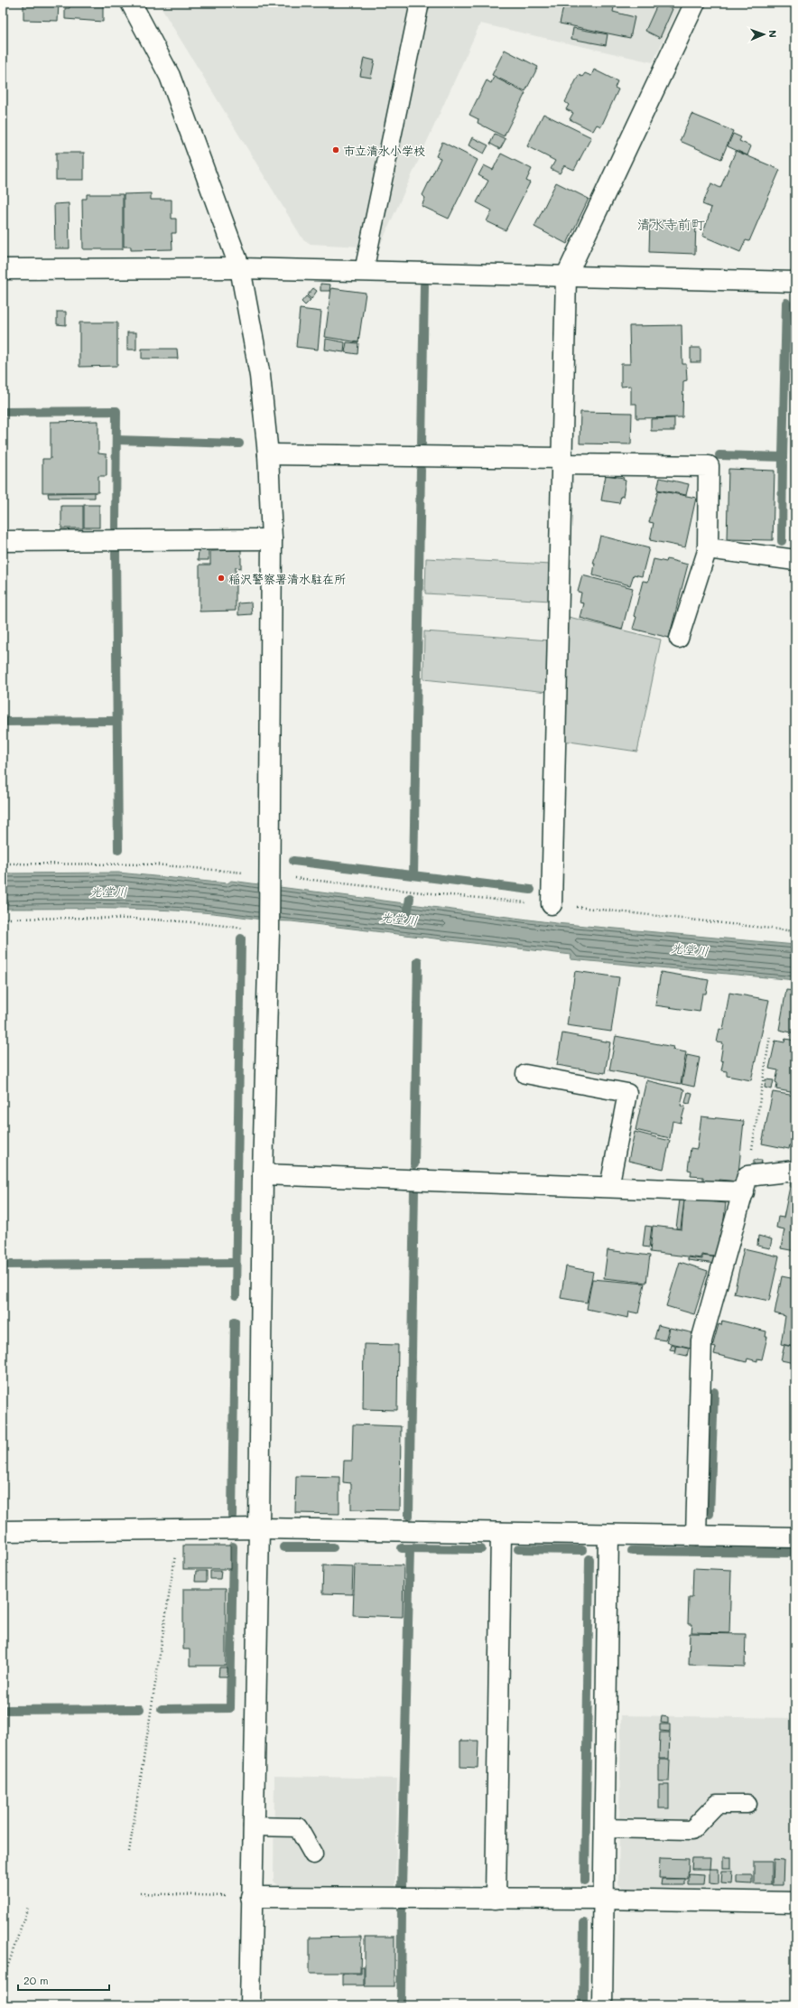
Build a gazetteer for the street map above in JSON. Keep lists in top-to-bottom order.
{
  "districts": ["清水寺前町"],
  "water": ["光堂川"],
  "places": ["市立清水小学校", "稲沢警察署清水駐在所"],
  "scale_bar": "20 m",
  "north": "right"
}
